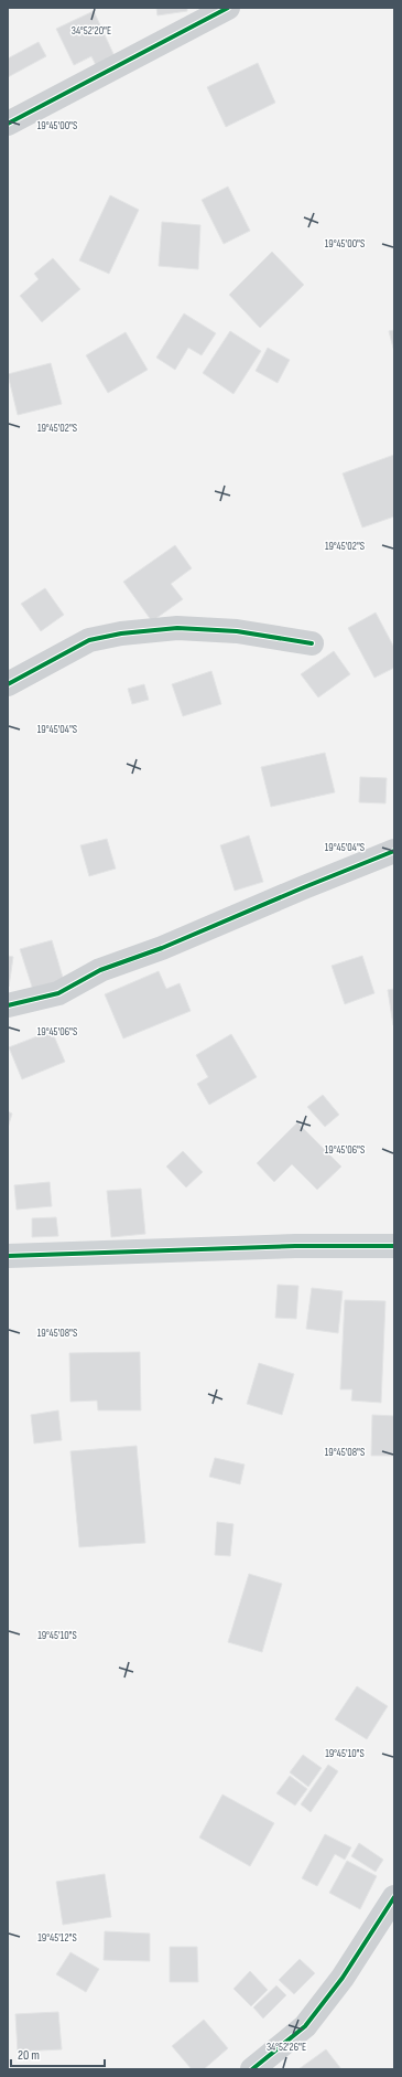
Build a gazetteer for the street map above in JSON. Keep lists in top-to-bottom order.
{
  "scale_bar": "20 m",
  "coordinates": [
    "34°52'20\"E",
    "19°45'00\"S",
    "19°45'02\"S",
    "19°45'04\"S",
    "19°45'06\"S",
    "19°45'08\"S",
    "19°45'10\"S",
    "19°45'12\"S",
    "34°52'26\"E"
  ]
}
